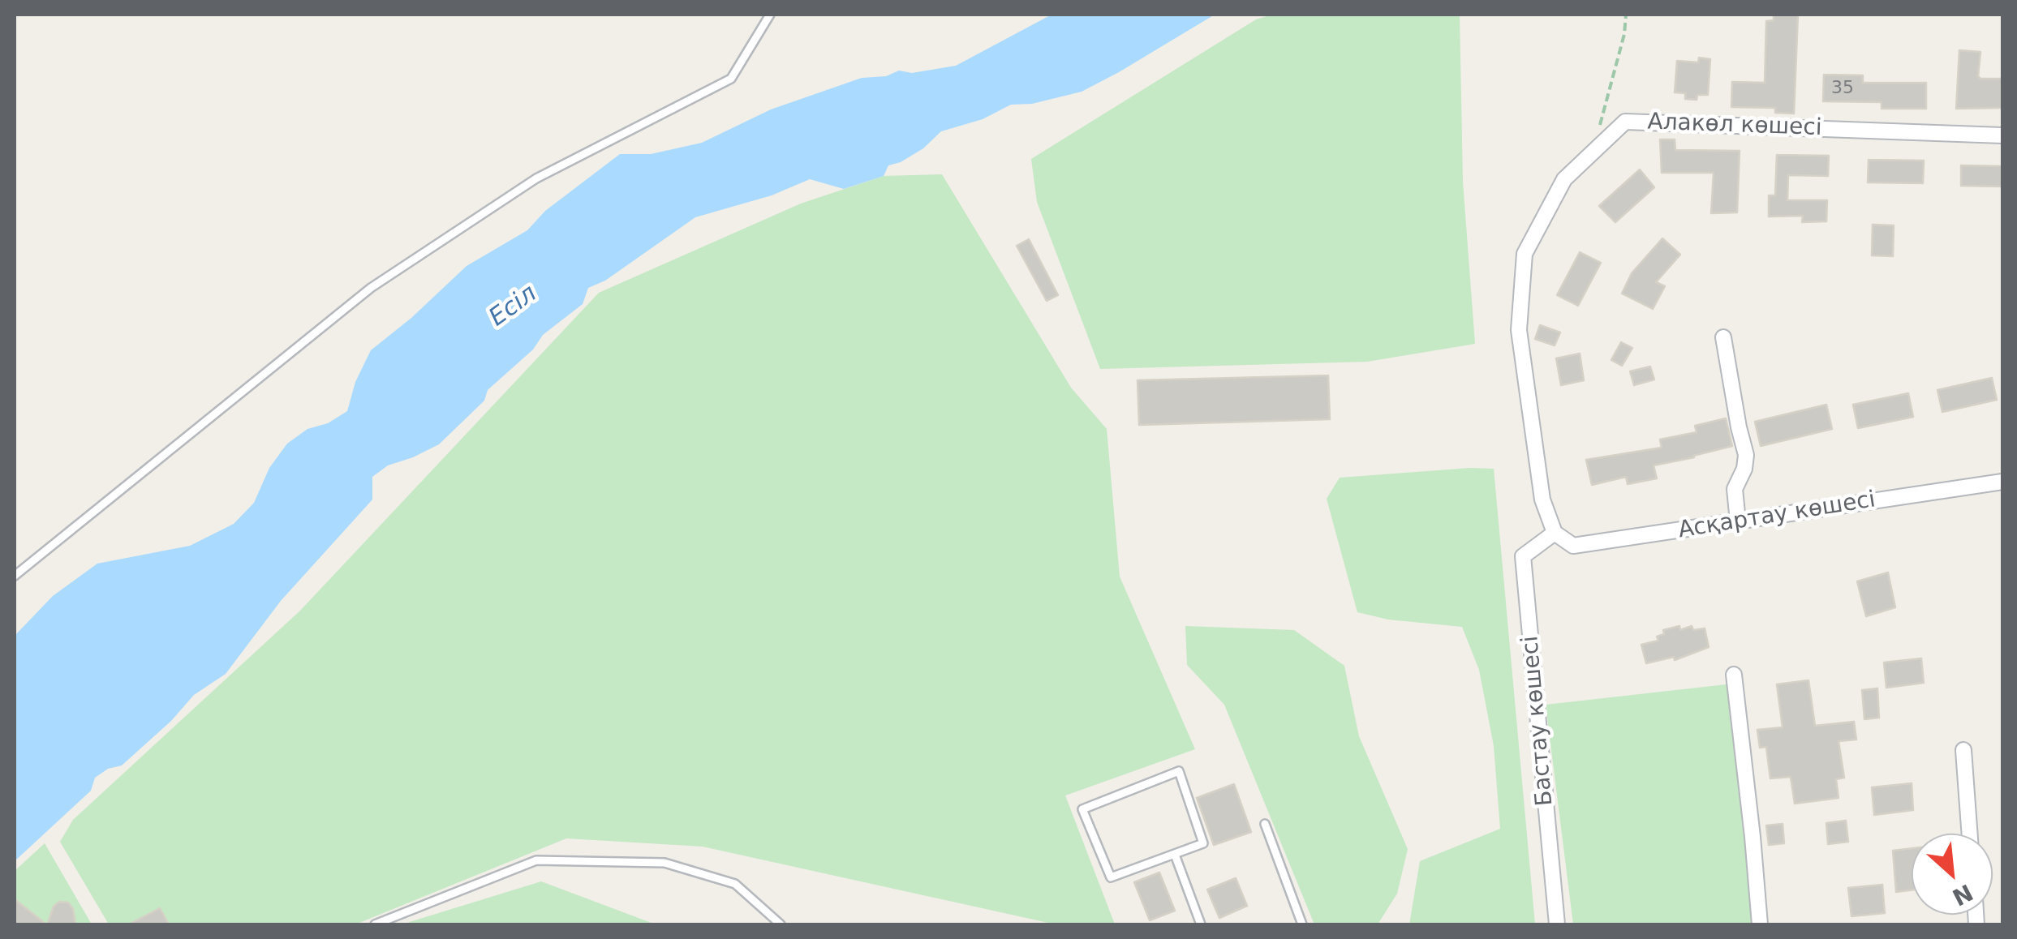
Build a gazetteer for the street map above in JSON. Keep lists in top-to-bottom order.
{
  "streets": {
    "street": ["Алакөл көшесі", "Асқартау көшесі", "Бастау көшесі"]
  },
  "crossings": [
    ["Алакөл көшесі", "Асқартау көшесі"],
    ["Алакөл көшесі", "Бастау көшесі"],
    ["Асқартау көшесі", "Бастау көшесі"]
  ],
  "water": ["Есіл"],
  "house_numbers": ["35"],
  "north": "bottom right"
}
